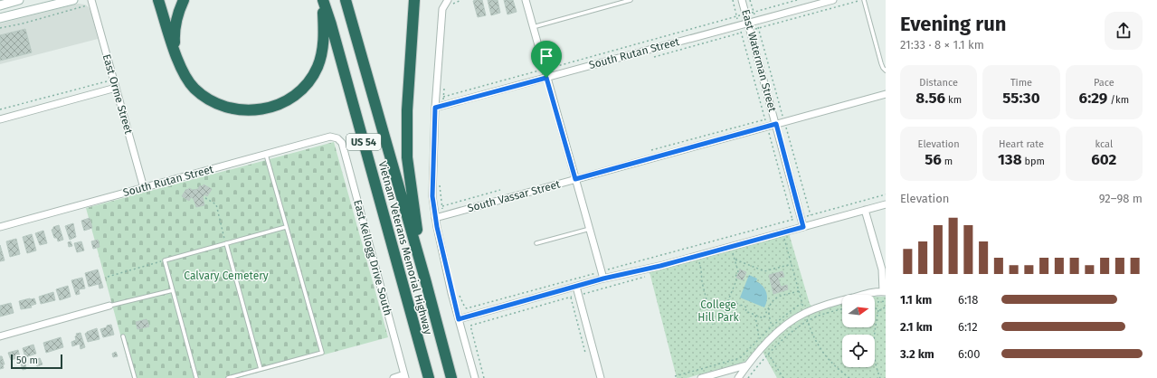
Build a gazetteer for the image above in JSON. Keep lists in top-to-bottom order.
{
  "streets": {
    "highway": ["US 54", "Vietnam Veterans Memorial Highway"],
    "street": [
      "South Rutan Street",
      "East Waterman Street",
      "East Orme Street",
      "South Vassar Street",
      "East Kellogg Drive South"
    ]
  },
  "crossings": [
    ["South Rutan Street", "East Waterman Street"],
    ["South Rutan Street", "East Orme Street"],
    ["South Rutan Street", "East Kellogg Drive South"],
    ["East Waterman Street", "South Vassar Street"]
  ],
  "parks": ["Calvary Cemetery", "College Hill Park"],
  "scale_bar": "50 m",
  "north": "right",
  "page": {
    "heading": ["Evening run", "21:33 · 8 × 1.1 km"],
    "stats": [
      ["Distance", "8.56 km"],
      ["Time", "55:30"],
      ["Pace", "6:29 /km"],
      ["Elevation", "56 m"],
      ["Heart rate", "138 bpm"],
      ["kcal", "602"]
    ],
    "chart": ["Elevation", "92–98 m"],
    "list": [
      {
        "name": "1.1 km",
        "note": "6:18"
      },
      {
        "name": "2.1 km",
        "note": "6:12"
      },
      {
        "name": "3.2 km",
        "note": "6:00"
      }
    ],
    "scale": "50 m"
  }
}
